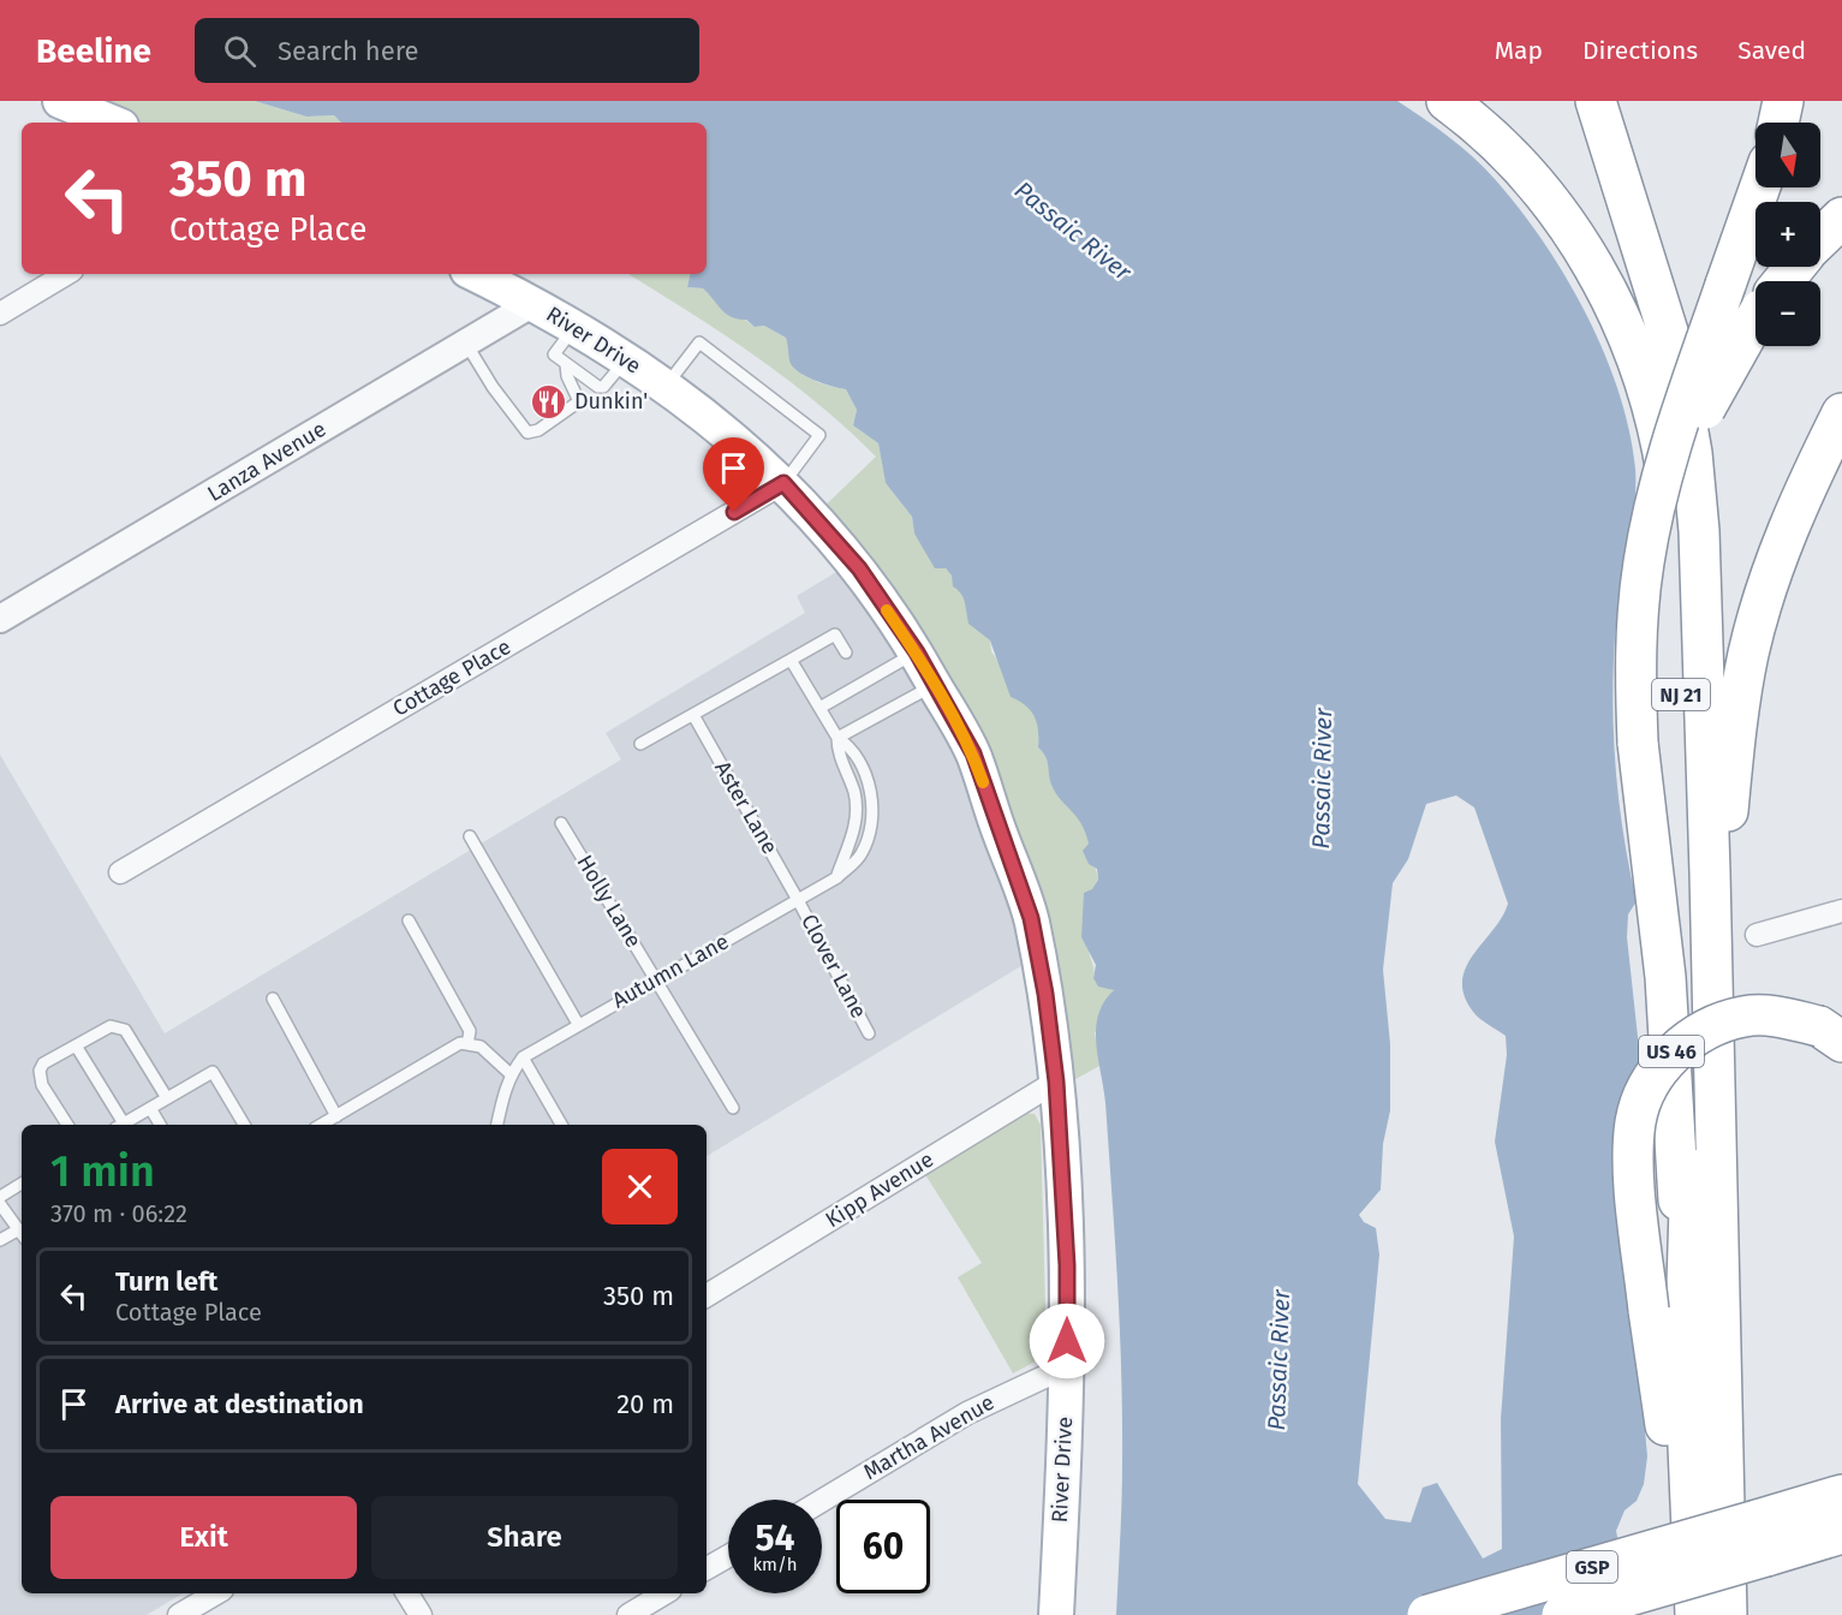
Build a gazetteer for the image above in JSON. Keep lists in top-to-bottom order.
{
  "streets": {
    "highway": ["NJ 21", "US 46", "GSP"],
    "main road": ["River Drive"],
    "street": [
      "Lanza Avenue",
      "Cottage Place",
      "Kipp Avenue",
      "Martha Avenue"
    ],
    "lane": [
      "Aster Lane",
      "Holly Lane",
      "Clover Lane",
      "Autumn Lane"
    ]
  },
  "crossings": [
    ["River Drive", "Lanza Avenue"],
    ["River Drive", "Cottage Place"],
    ["River Drive", "Kipp Avenue"],
    ["River Drive", "Martha Avenue"],
    ["NJ 21", "US 46"],
    ["Aster Lane", "Clover Lane"],
    ["Aster Lane", "Autumn Lane"],
    ["Holly Lane", "Autumn Lane"],
    ["Clover Lane", "Autumn Lane"]
  ],
  "water": ["Passaic River"],
  "places": {
    "restaurant": ["Dunkin'"]
  },
  "north": "bottom",
  "page": {
    "header": "Beeline",
    "search": "Search here",
    "nav": ["Map", "Directions", "Saved"],
    "map_buttons": ["+", "−"],
    "turn": ["350 m", "Cottage Place"],
    "heading": ["1 min", "370 m · 06:22"],
    "list": [
      {
        "name": "Turn left",
        "note": "Cottage Place",
        "value": "350 m"
      },
      {
        "name": "Arrive at destination",
        "value": "20 m"
      }
    ],
    "buttons": ["Exit", "Share"],
    "speed": "54 km/h",
    "limit": "60"
  }
}
